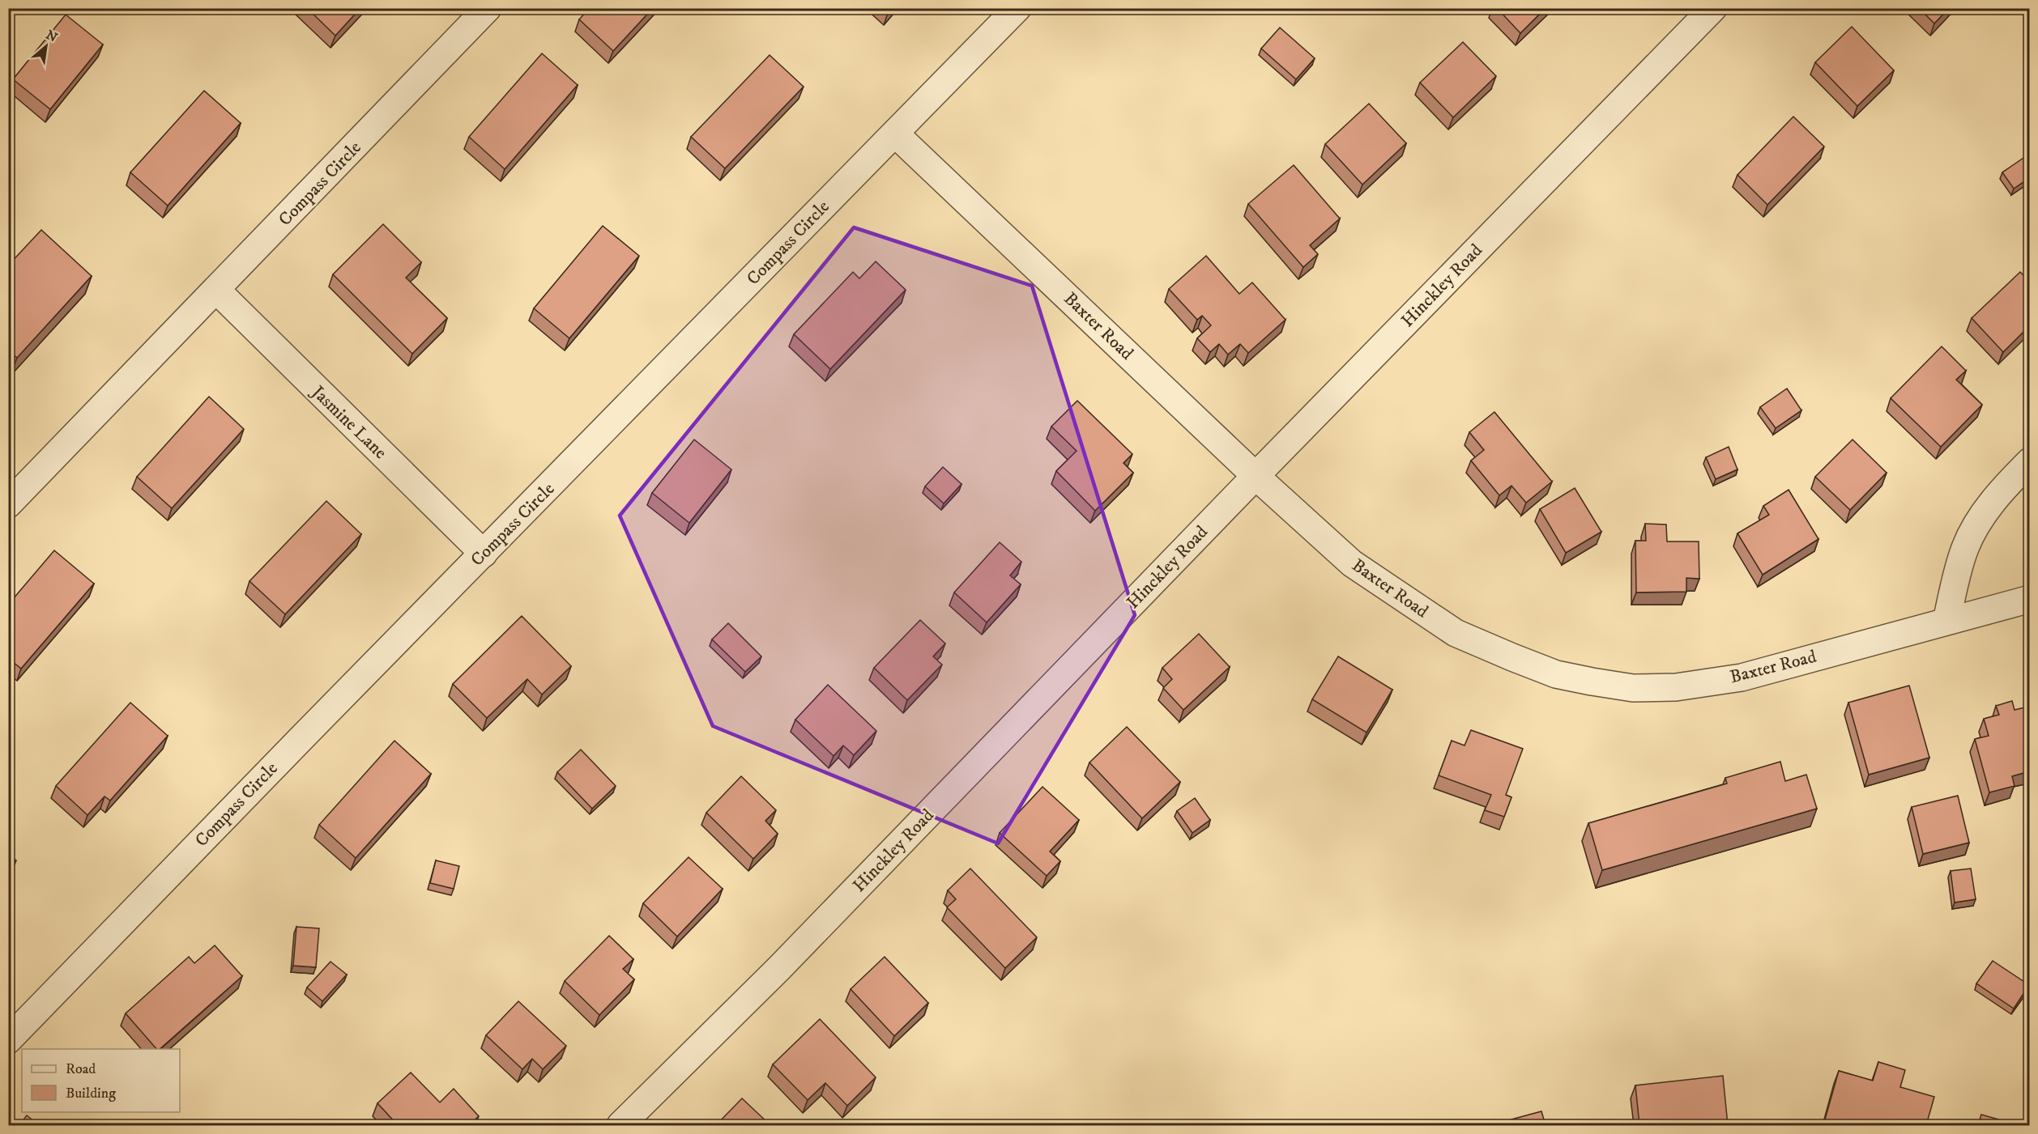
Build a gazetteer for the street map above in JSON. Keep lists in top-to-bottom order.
{
  "streets": {
    "street": [
      "Compass Circle",
      "Hinckley Road",
      "Baxter Road",
      "Jasmine Lane"
    ]
  },
  "crossings": [
    ["Compass Circle", "Baxter Road"],
    ["Compass Circle", "Jasmine Lane"],
    ["Hinckley Road", "Baxter Road"]
  ],
  "legend": ["Road", "Building"],
  "north": "top right"
}
